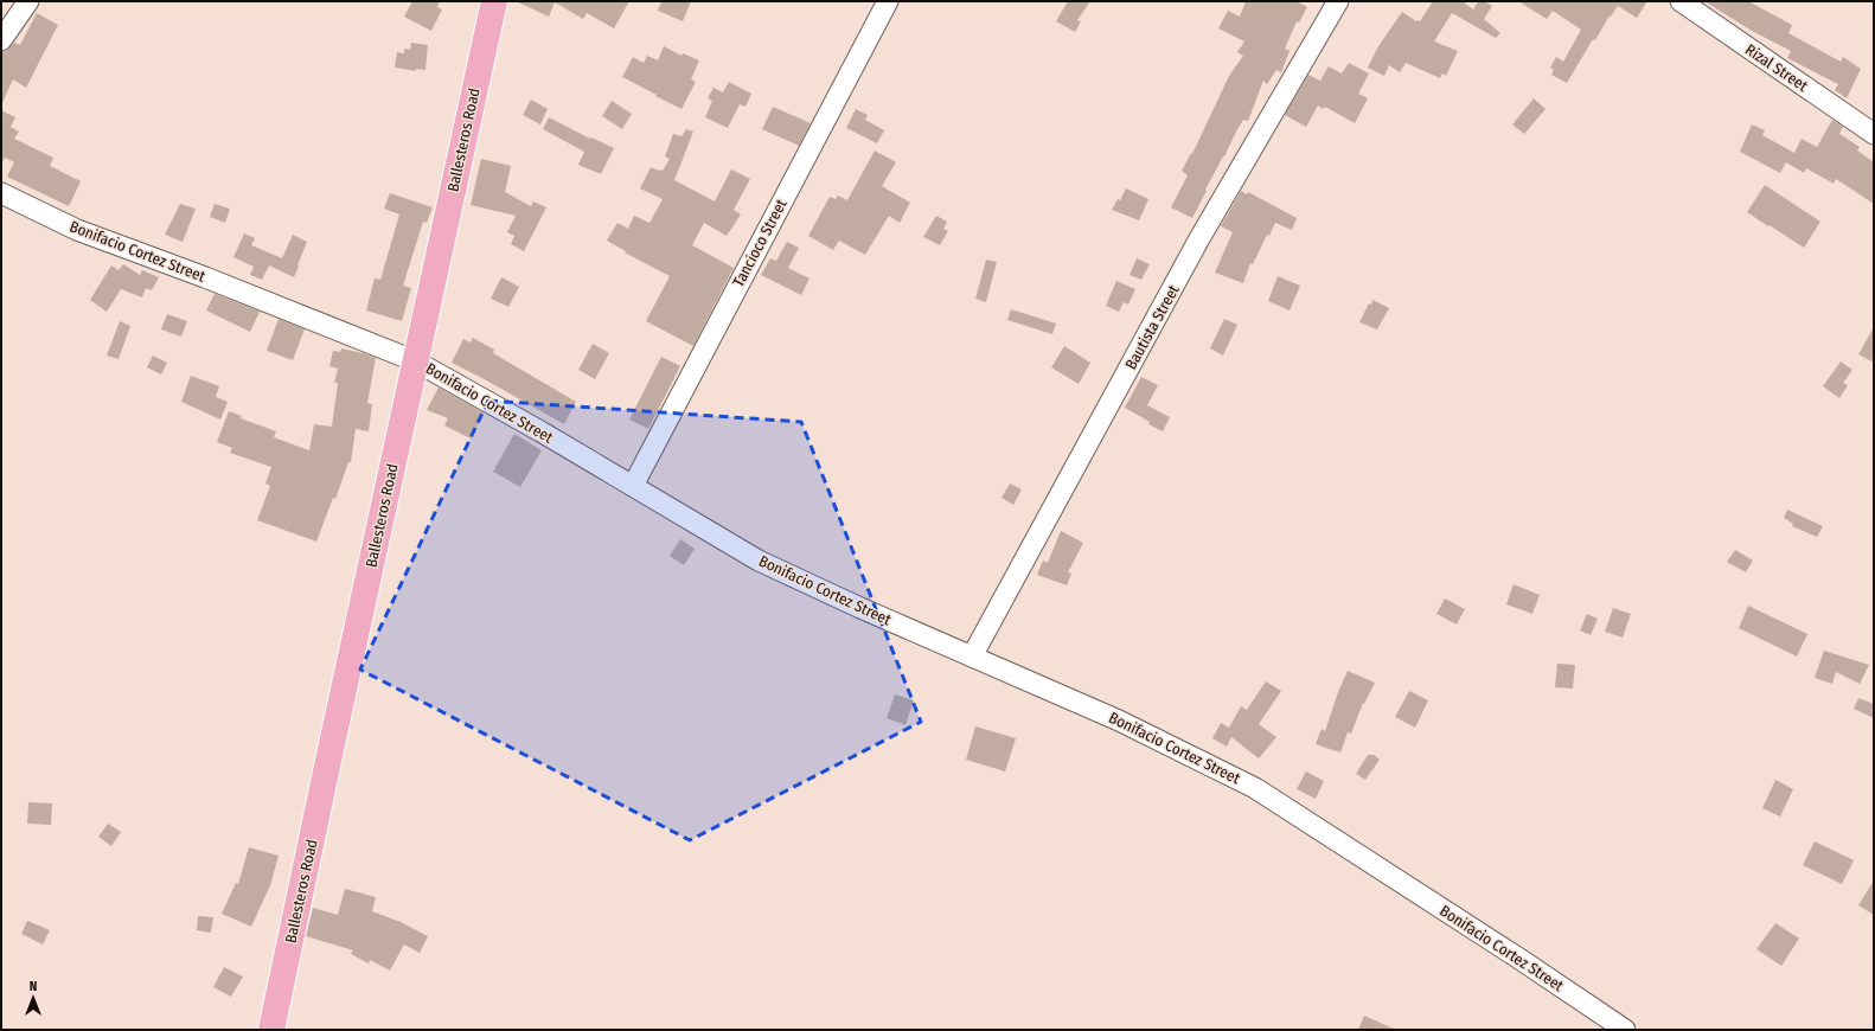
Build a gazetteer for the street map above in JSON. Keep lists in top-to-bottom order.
{
  "streets": {
    "main road": ["Ballesteros Road"],
    "street": [
      "Rizal Street",
      "Tancioco Street",
      "Bonifacio Cortez Street",
      "Bautista Street"
    ]
  },
  "crossings": [
    ["Ballesteros Road", "Bonifacio Cortez Street"],
    ["Tancioco Street", "Bonifacio Cortez Street"],
    ["Bonifacio Cortez Street", "Bautista Street"]
  ],
  "north": "top"
}
